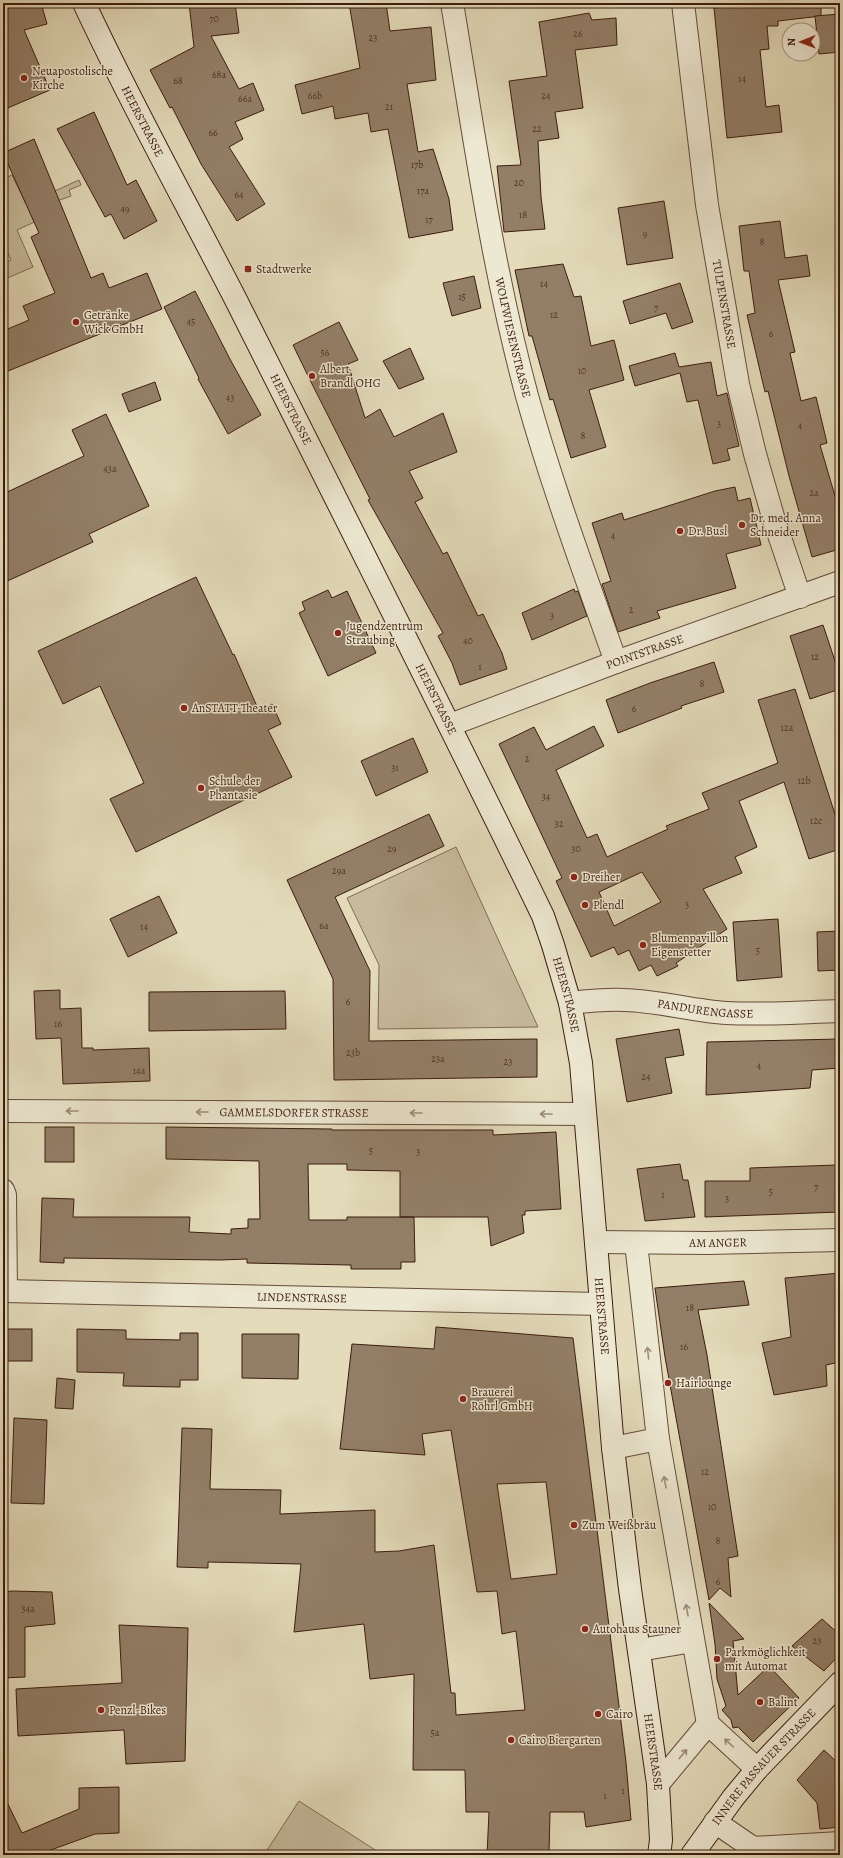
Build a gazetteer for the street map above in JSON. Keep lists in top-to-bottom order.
{
  "streets": {
    "street": [
      "HEERSTRASSE",
      "TULPENSTRASSE",
      "WOLFWIESENSTRASSE",
      "POINTSTRASSE",
      "PANDURENGASSE",
      "GAMMELSDORFER STRASSE",
      "AM ANGER",
      "LINDENSTRASSE",
      "INNERE PASSAUER STRASSE"
    ]
  },
  "crossings": [
    ["HEERSTRASSE", "POINTSTRASSE"],
    ["HEERSTRASSE", "PANDURENGASSE"],
    ["HEERSTRASSE", "GAMMELSDORFER STRASSE"],
    ["HEERSTRASSE", "AM ANGER"],
    ["HEERSTRASSE", "LINDENSTRASSE"],
    ["TULPENSTRASSE", "POINTSTRASSE"],
    ["WOLFWIESENSTRASSE", "POINTSTRASSE"]
  ],
  "one_way": ["GAMMELSDORFER STRASSE"],
  "places": {
    "other": [
      "Neuapostolische Kirche",
      "Getränke Wick GmbH",
      "Albert Brandl OHG",
      "Dr. med. Anna Schneider",
      "Dr. Busl",
      "Jugendzentrum Straubing",
      "AnSTATT-Theater",
      "Schule der Phantasie",
      "Dreiher",
      "Plendl",
      "Blumenpavillon Eigenstetter",
      "Hairlounge",
      "Brauerei Röhrl GmbH",
      "Zum Weißbräu",
      "Autohaus Stauner",
      "Parkmöglichkeit mit Automat",
      "Balint",
      "Penzl-Bikes",
      "Cairo",
      "Cairo Biergarten"
    ],
    "transit": ["Stadtwerke"]
  },
  "house_numbers": [
    "70",
    "26",
    "23",
    "68a",
    "14",
    "68",
    "66b",
    "24",
    "66a",
    "21",
    "22",
    "66",
    "17b",
    "20",
    "17a",
    "64",
    "49",
    "18",
    "17",
    "9",
    "8",
    "14",
    "15",
    "7",
    "12",
    "45",
    "6",
    "56",
    "10",
    "43",
    "3",
    "4",
    "8",
    "43a",
    "2a",
    "4",
    "2",
    "3",
    "40",
    "12",
    "1",
    "8",
    "6",
    "12a",
    "2",
    "31",
    "12b",
    "34",
    "12c",
    "32",
    "29",
    "30",
    "29a",
    "3",
    "6a",
    "14",
    "5",
    "6",
    "16",
    "23b",
    "23a",
    "23",
    "4",
    "14a",
    "24",
    "5",
    "3",
    "7",
    "5",
    "1",
    "3",
    "18",
    "16",
    "12",
    "10",
    "8",
    "6",
    "34a",
    "23",
    "5a",
    "1",
    "1"
  ],
  "north": "left"
}
